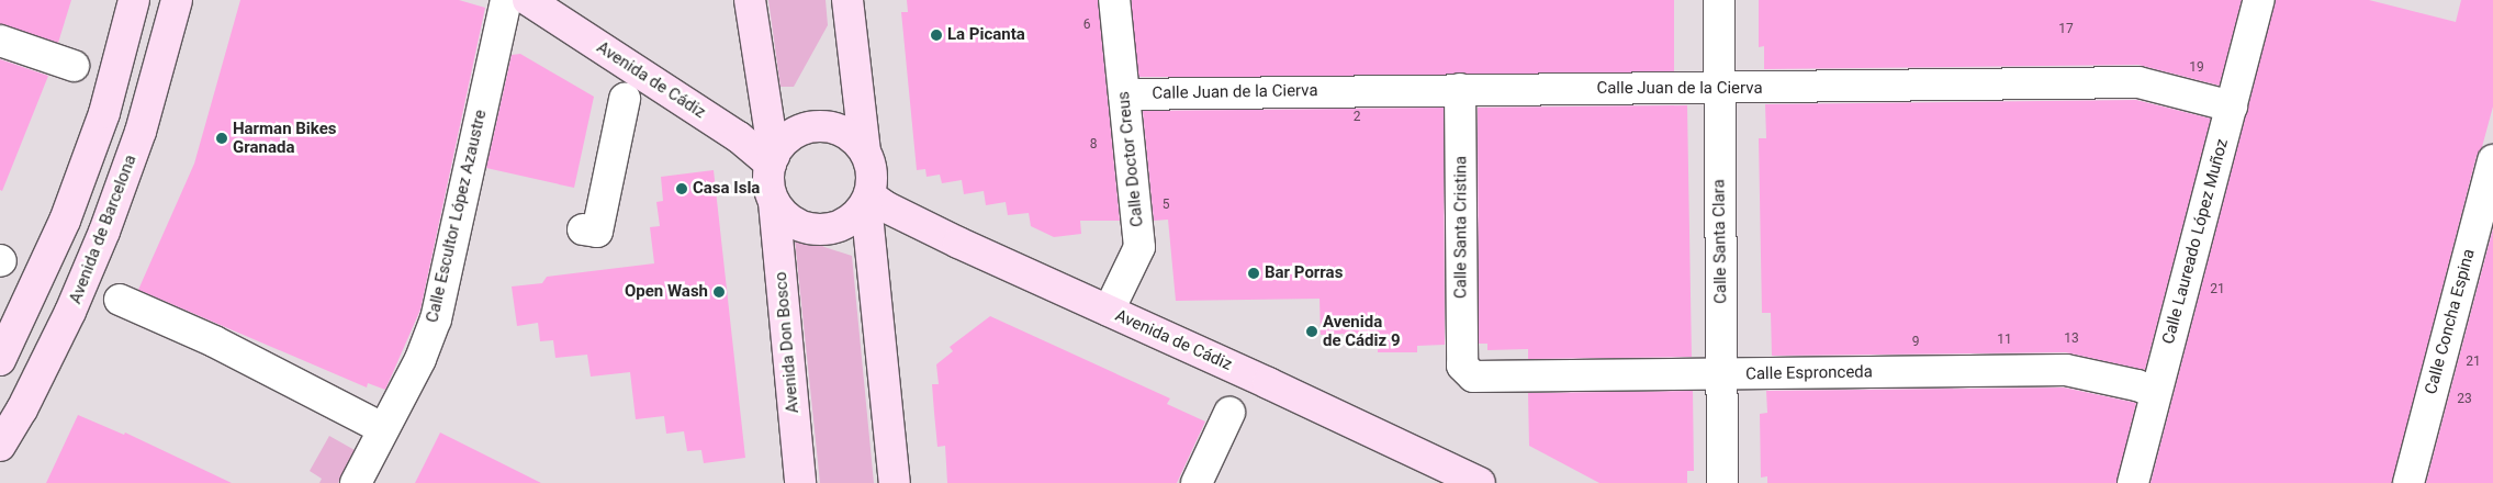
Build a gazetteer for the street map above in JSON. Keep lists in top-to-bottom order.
{
  "streets": {
    "main road": ["Avenida de Cádiz", "Avenida de Barcelona", "Avenida Don Bosco"],
    "street": [
      "Calle Juan de la Cierva",
      "Calle Doctor Creus",
      "Calle Escultor López Azaustre",
      "Calle Santa Cristina",
      "Calle Santa Clara",
      "Calle Laureado López Muñoz",
      "Calle Concha Espina",
      "Calle Espronceda"
    ]
  },
  "crossings": [
    ["Avenida de Cádiz", "Calle Doctor Creus"],
    ["Avenida de Cádiz", "Avenida Don Bosco"],
    ["Calle Juan de la Cierva", "Calle Doctor Creus"],
    ["Calle Juan de la Cierva", "Calle Santa Cristina"],
    ["Calle Juan de la Cierva", "Calle Santa Clara"],
    ["Calle Juan de la Cierva", "Calle Laureado López Muñoz"],
    ["Calle Santa Cristina", "Calle Espronceda"],
    ["Calle Santa Clara", "Calle Espronceda"],
    ["Calle Laureado López Muñoz", "Calle Espronceda"]
  ],
  "places": [
    "La Picanta",
    "Harman Bikes Granada",
    "Casa Isla",
    "Bar Porras",
    "Open Wash",
    "Avenida de Cádiz 9"
  ],
  "house_numbers": [
    "6",
    "17",
    "19",
    "2",
    "8",
    "5",
    "21",
    "13",
    "11",
    "9",
    "21",
    "23"
  ]
}
